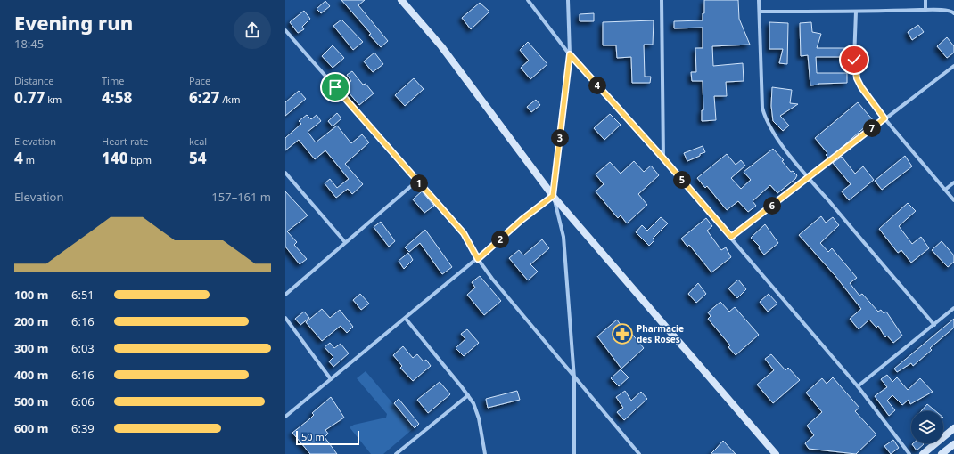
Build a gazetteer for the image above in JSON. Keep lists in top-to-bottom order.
{
  "places": {
    "pharmacy": ["Pharmacie des Roses"]
  },
  "scale_bar": "50 m",
  "page": {
    "heading": ["Evening run", "18:45"],
    "stats": [
      ["Distance", "0.77 km"],
      ["Time", "4:58"],
      ["Pace", "6:27 /km"],
      ["Elevation", "4 m"],
      ["Heart rate", "140 bpm"],
      ["kcal", "54"]
    ],
    "pins": [
      "4",
      "7",
      "3",
      "5",
      "1",
      "6",
      "2"
    ],
    "chart": ["Elevation", "157–161 m"],
    "list": [
      {
        "name": "100 m",
        "note": "6:51"
      },
      {
        "name": "200 m",
        "note": "6:16"
      },
      {
        "name": "300 m",
        "note": "6:03"
      },
      {
        "name": "400 m",
        "note": "6:16"
      },
      {
        "name": "500 m",
        "note": "6:06"
      },
      {
        "name": "600 m",
        "note": "6:39"
      }
    ],
    "scale": "50 m"
  }
}
